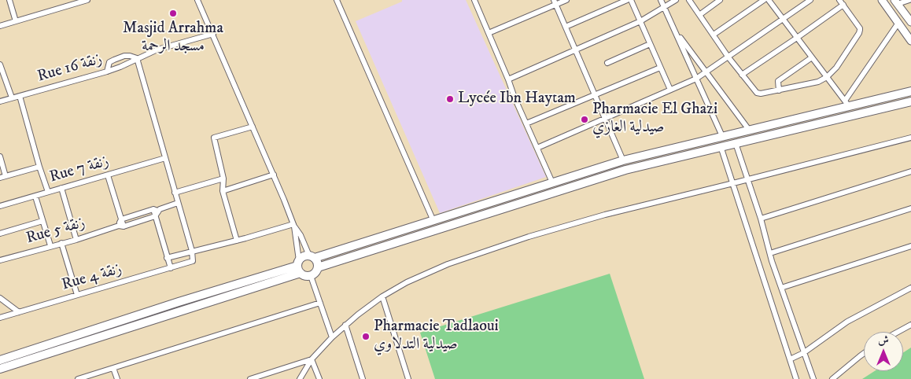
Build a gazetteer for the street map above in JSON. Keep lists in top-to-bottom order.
{
  "streets": {
    "street": [
      "Rue 16 زنقة",
      "Rue 7 زنقة",
      "Rue 5 زنقة",
      "Rue 4 زنقة"
    ]
  },
  "places": [
    "Masjid Arrahma مسجد الرحمة",
    "Lycée Ibn Haytam",
    "Pharmacie El Ghazi صيدلية الغازي",
    "Pharmacie Tadlaoui صيدلية التدلاوي"
  ],
  "north": "top"
}
